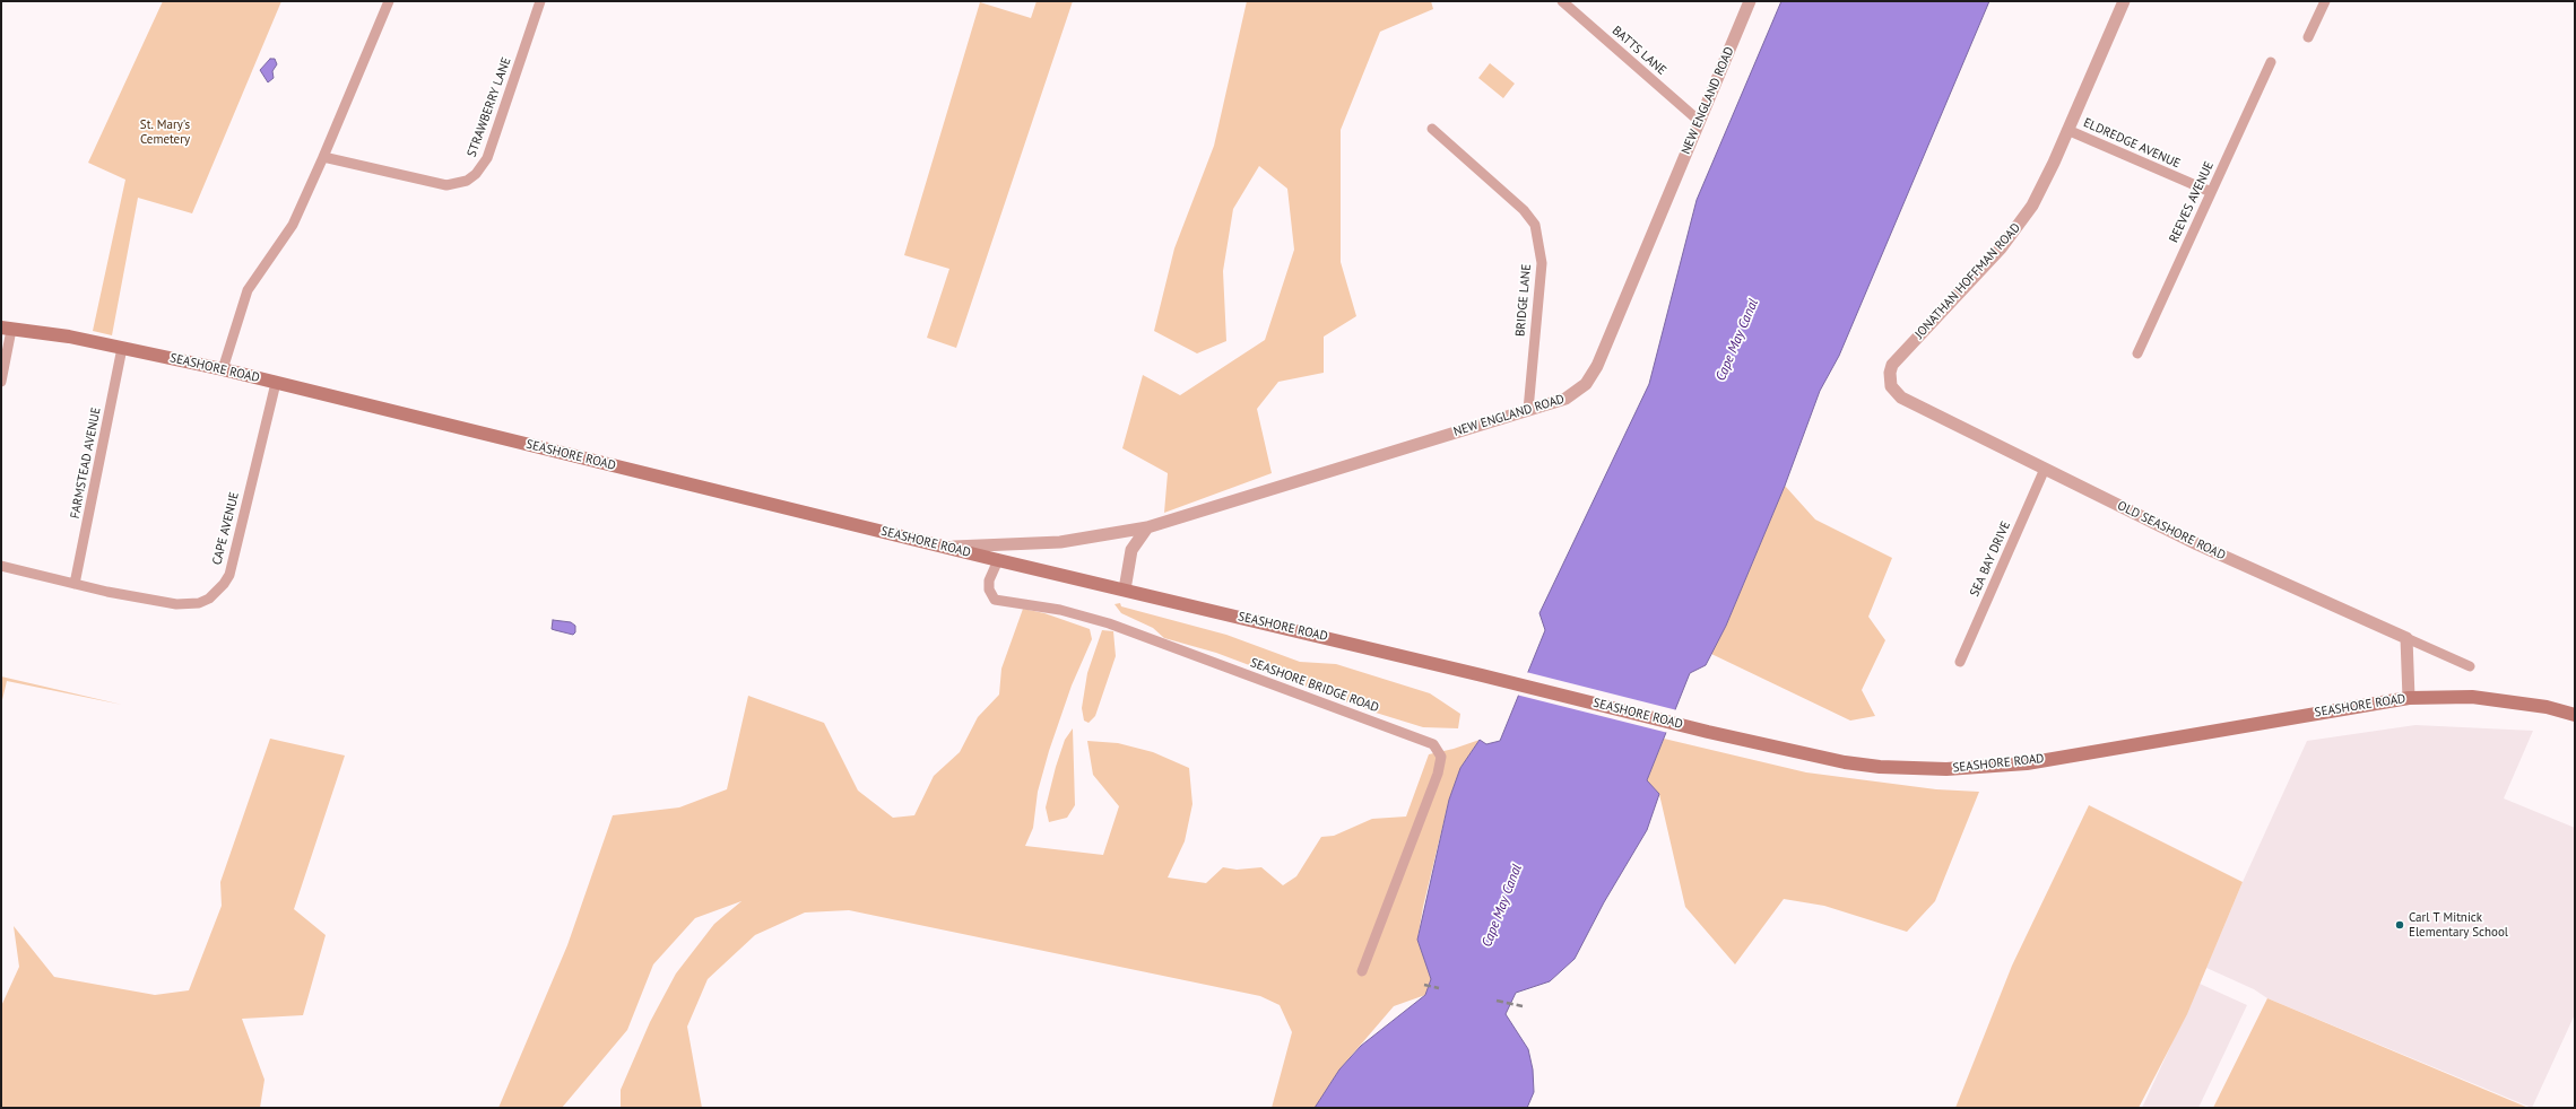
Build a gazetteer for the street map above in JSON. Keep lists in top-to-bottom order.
{
  "streets": {
    "main road": ["SEASHORE ROAD"],
    "street": [
      "BATTS LANE",
      "NEW ENGLAND ROAD",
      "STRAWBERRY LANE",
      "ELDREDGE AVENUE",
      "REEVES AVENUE",
      "JONATHAN HOFFMAN ROAD",
      "BRIDGE LANE",
      "FARMSTEAD AVENUE",
      "CAPE AVENUE",
      "OLD SEASHORE ROAD",
      "SEA BAY DRIVE",
      "SEASHORE BRIDGE ROAD"
    ]
  },
  "crossings": [
    ["BATTS LANE", "NEW ENGLAND ROAD"],
    ["NEW ENGLAND ROAD", "BRIDGE LANE"],
    ["NEW ENGLAND ROAD", "SEASHORE ROAD"],
    ["ELDREDGE AVENUE", "REEVES AVENUE"],
    ["ELDREDGE AVENUE", "JONATHAN HOFFMAN ROAD"],
    ["JONATHAN HOFFMAN ROAD", "OLD SEASHORE ROAD"],
    ["SEASHORE ROAD", "FARMSTEAD AVENUE"],
    ["SEASHORE ROAD", "CAPE AVENUE"],
    ["SEASHORE ROAD", "SEASHORE BRIDGE ROAD"],
    ["FARMSTEAD AVENUE", "CAPE AVENUE"],
    ["OLD SEASHORE ROAD", "SEA BAY DRIVE"]
  ],
  "water": ["Cape May Canal"],
  "parks": ["St. Mary's Cemetery"],
  "places": ["Carl T Mitnick Elementary School"]
}
